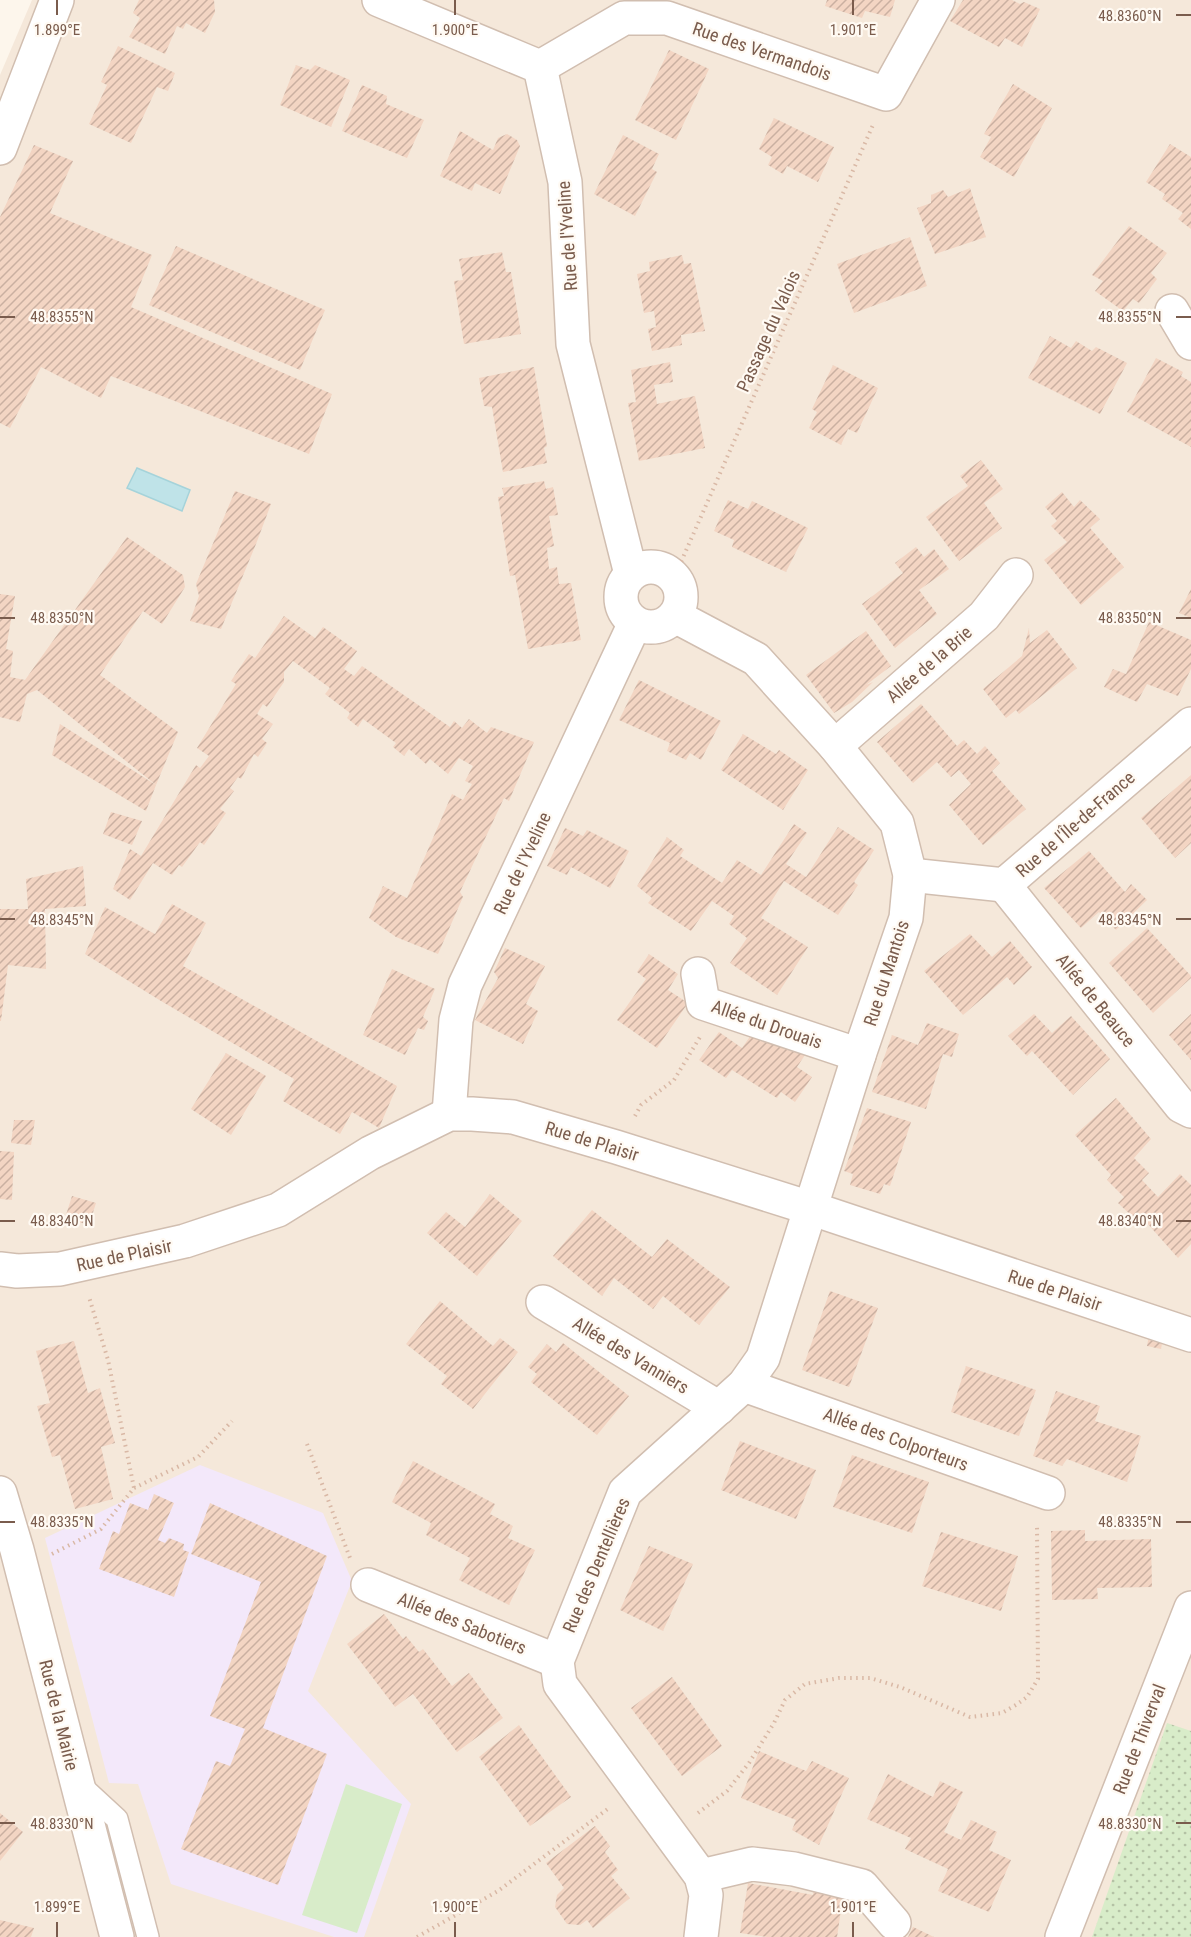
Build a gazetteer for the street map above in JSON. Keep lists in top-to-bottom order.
{
  "streets": {
    "street": [
      "Rue des Vermandois",
      "Rue de l'Yveline",
      "Allée de la Brie",
      "Rue de l'Île-de-France",
      "Rue du Mantois",
      "Allée de Beauce",
      "Allée du Drouais",
      "Rue de Plaisir",
      "Allée des Vanniers",
      "Allée des Colporteurs",
      "Rue des Dentellières",
      "Allée des Sabotiers",
      "Rue de la Mairie",
      "Rue de Thiverval"
    ],
    "path": ["Passage du Valois"]
  },
  "crossings": [
    ["Rue des Vermandois", "Rue de l'Yveline"],
    ["Rue des Vermandois", "Passage du Valois"],
    ["Rue de l'Yveline", "Passage du Valois"],
    ["Rue de l'Yveline", "Rue du Mantois"],
    ["Rue de l'Yveline", "Rue de Plaisir"],
    ["Passage du Valois", "Rue du Mantois"],
    ["Allée de la Brie", "Rue du Mantois"],
    ["Rue de l'Île-de-France", "Rue du Mantois"],
    ["Rue de l'Île-de-France", "Allée de Beauce"],
    ["Rue du Mantois", "Allée du Drouais"],
    ["Rue du Mantois", "Rue de Plaisir"],
    ["Rue du Mantois", "Rue des Dentellières"],
    ["Rue de Plaisir", "Rue des Dentellières"],
    ["Allée des Vanniers", "Rue des Dentellières"],
    ["Allée des Colporteurs", "Rue des Dentellières"],
    ["Rue des Dentellières", "Allée des Sabotiers"]
  ],
  "coordinates": [
    "48.8360°N",
    "1.899°E",
    "1.900°E",
    "1.901°E",
    "48.8355°N",
    "48.8350°N",
    "48.8345°N",
    "48.8340°N",
    "48.8335°N",
    "48.8330°N"
  ]
}
